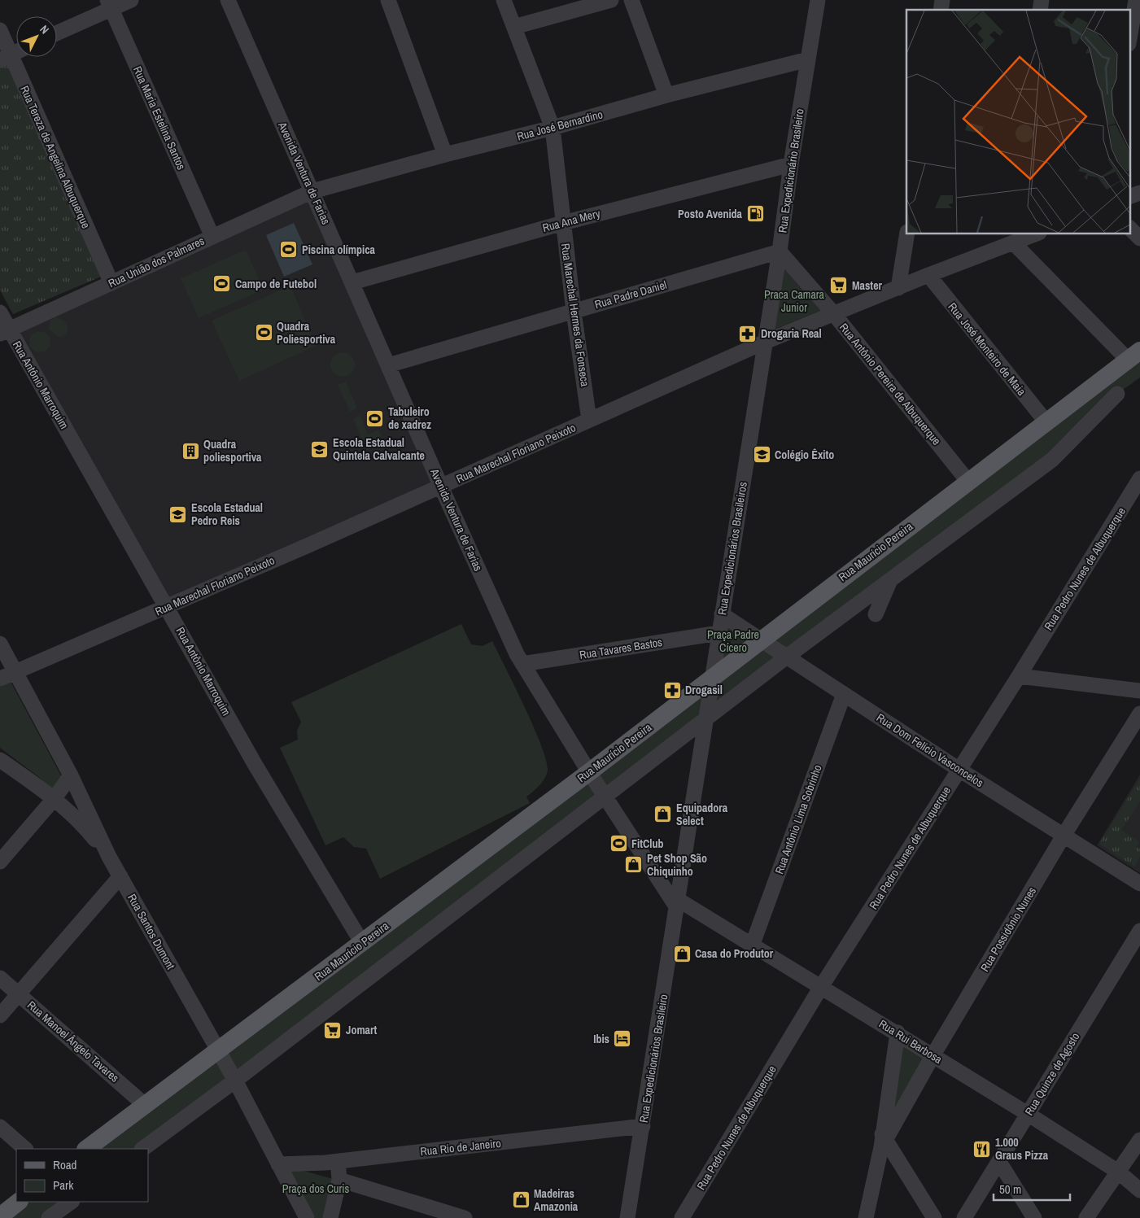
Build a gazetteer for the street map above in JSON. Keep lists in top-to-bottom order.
{
  "streets": {
    "main road": ["Rua Maurício Pereira"],
    "street": [
      "Rua Maria Estelina Santos",
      "Rua José Bernardino",
      "Rua Tereza de Angelina Albuquerque",
      "Rua Expedicionário Brasileiro",
      "Avenida Ventura de Farias",
      "Rua Ana Mery",
      "Rua União dos Palmares",
      "Rua Padre Daniel",
      "Rua Marechal Hermes da Fonseca",
      "Rua José Monteiro de Maia",
      "Rua Antônio Pereira de Albuquerque",
      "Rua Antônio Marroquim",
      "Rua Marechal Floriano Peixoto",
      "Rua Expedicionários Brasileiros",
      "Rua Pedro Nunes de Albuquerque",
      "Rua Tavares Bastos",
      "Rua Dom Felício Vasconcelos",
      "Rua Antônio Lima Sobrinho",
      "Rua Possidônio Nunes",
      "Rua Santos Dumont",
      "Rua Manoel Ângelo Tavares",
      "Rua Rui Barbosa",
      "Rua Expedicionários Brasileiro",
      "Rua Quinze de Agosto",
      "Rua Rio de Janeiro"
    ]
  },
  "crossings": [
    ["Rua Maria Estelina Santos", "Rua União dos Palmares"],
    ["Rua José Bernardino", "Rua Expedicionário Brasileiro"],
    ["Rua José Bernardino", "Avenida Ventura de Farias"],
    ["Rua José Bernardino", "Rua União dos Palmares"],
    ["Rua José Bernardino", "Rua Marechal Hermes da Fonseca"],
    ["Rua Tereza de Angelina Albuquerque", "Rua União dos Palmares"],
    ["Rua Expedicionário Brasileiro", "Rua Ana Mery"],
    ["Rua Expedicionário Brasileiro", "Rua Padre Daniel"],
    ["Rua Expedicionário Brasileiro", "Rua Antônio Pereira de Albuquerque"],
    ["Rua Expedicionário Brasileiro", "Rua Marechal Floriano Peixoto"],
    ["Rua Expedicionário Brasileiro", "Rua Expedicionários Brasileiros"],
    ["Avenida Ventura de Farias", "Rua Ana Mery"],
    ["Avenida Ventura de Farias", "Rua União dos Palmares"],
    ["Avenida Ventura de Farias", "Rua Padre Daniel"],
    ["Avenida Ventura de Farias", "Rua Marechal Floriano Peixoto"],
    ["Avenida Ventura de Farias", "Rua Expedicionários Brasileiros"],
    ["Avenida Ventura de Farias", "Rua Maurício Pereira"],
    ["Avenida Ventura de Farias", "Rua Tavares Bastos"],
    ["Avenida Ventura de Farias", "Rua Rui Barbosa"],
    ["Avenida Ventura de Farias", "Rua Expedicionários Brasileiro"],
    ["Rua Ana Mery", "Rua Marechal Hermes da Fonseca"],
    ["Rua União dos Palmares", "Rua Antônio Marroquim"],
    ["Rua Padre Daniel", "Rua Marechal Hermes da Fonseca"],
    ["Rua Padre Daniel", "Rua Antônio Pereira de Albuquerque"],
    ["Rua Marechal Hermes da Fonseca", "Rua Marechal Floriano Peixoto"],
    ["Rua José Monteiro de Maia", "Rua Marechal Floriano Peixoto"],
    ["Rua José Monteiro de Maia", "Rua Maurício Pereira"],
    ["Rua Antônio Pereira de Albuquerque", "Rua Marechal Floriano Peixoto"],
    ["Rua Antônio Pereira de Albuquerque", "Rua Maurício Pereira"],
    ["Rua Antônio Marroquim", "Rua Marechal Floriano Peixoto"],
    ["Rua Antônio Marroquim", "Rua Maurício Pereira"],
    ["Rua Marechal Floriano Peixoto", "Rua Expedicionários Brasileiros"],
    ["Rua Marechal Floriano Peixoto", "Rua Santos Dumont"],
    ["Rua Expedicionários Brasileiros", "Rua Maurício Pereira"],
    ["Rua Expedicionários Brasileiros", "Rua Tavares Bastos"],
    ["Rua Expedicionários Brasileiros", "Rua Dom Felício Vasconcelos"],
    ["Rua Expedicionários Brasileiros", "Rua Rui Barbosa"],
    ["Rua Expedicionários Brasileiros", "Rua Expedicionários Brasileiro"],
    ["Rua Maurício Pereira", "Rua Dom Felício Vasconcelos"],
    ["Rua Maurício Pereira", "Rua Santos Dumont"],
    ["Rua Maurício Pereira", "Rua Manoel Ângelo Tavares"],
    ["Rua Pedro Nunes de Albuquerque", "Rua Dom Felício Vasconcelos"],
    ["Rua Pedro Nunes de Albuquerque", "Rua Rui Barbosa"],
    ["Rua Dom Felício Vasconcelos", "Rua Antônio Lima Sobrinho"],
    ["Rua Dom Felício Vasconcelos", "Rua Possidônio Nunes"],
    ["Rua Antônio Lima Sobrinho", "Rua Rui Barbosa"],
    ["Rua Possidônio Nunes", "Rua Rui Barbosa"],
    ["Rua Santos Dumont", "Rua Rio de Janeiro"],
    ["Rua Rui Barbosa", "Rua Expedicionários Brasileiro"],
    ["Rua Rui Barbosa", "Rua Quinze de Agosto"],
    ["Rua Expedicionários Brasileiro", "Rua Rio de Janeiro"]
  ],
  "parks": ["Praca Camara Junior", "Praça Padre Cícero", "Praça dos Curis"],
  "places": {
    "fuel station": ["Posto Avenida"],
    "sports": [
      "Piscina olímpica",
      "Campo de Futebol",
      "Quadra Poliesportiva",
      "Tabuleiro de xadrez",
      "FitClub"
    ],
    "supermarket": ["Master", "Jomart"],
    "pharmacy": ["Drogaria Real", "Drogasil"],
    "school or university": ["Escola Estadual Quintela Calvalcante", "Colégio Êxito", "Escola Estadual Pedro Reis"],
    "building": ["Quadra poliesportiva"],
    "shop": [
      "Equipadora Select",
      "Pet Shop São Chiquinho",
      "Casa do Produtor",
      "Madeiras Amazonia"
    ],
    "hotel": ["Ibis"],
    "restaurant": ["1.000 Graus Pizza"]
  },
  "legend": ["Road", "Park"],
  "scale_bar": "50 m",
  "north": "top right"
}
